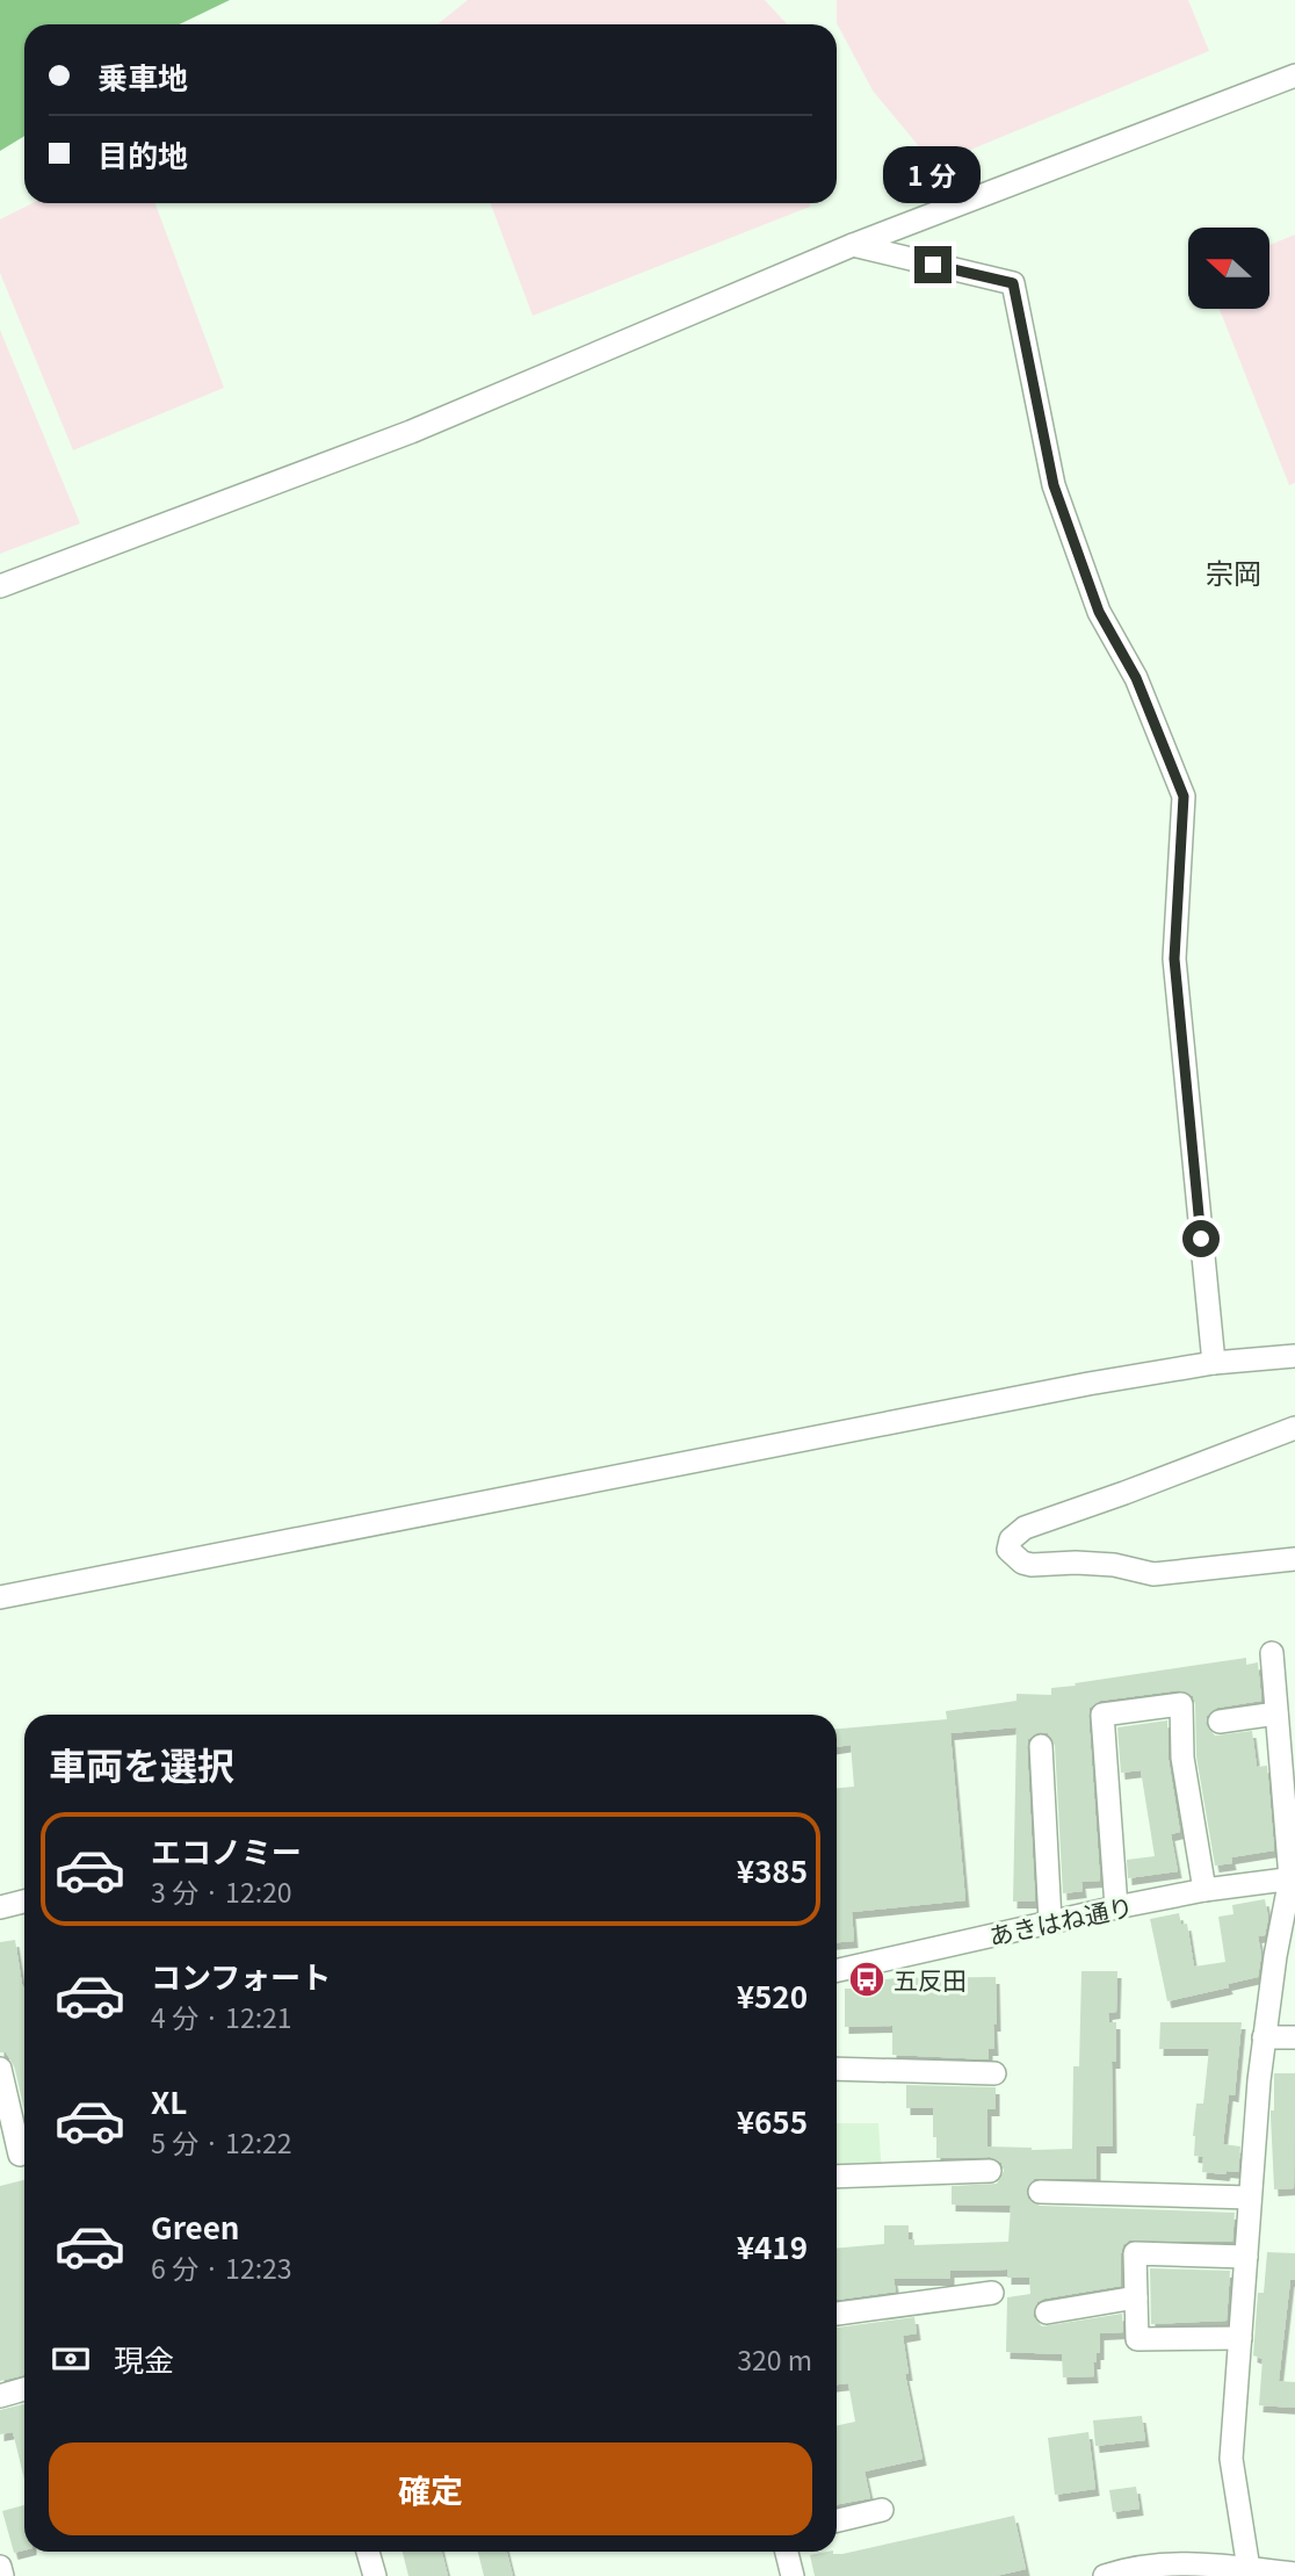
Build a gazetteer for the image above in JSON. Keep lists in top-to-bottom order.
{
  "streets": {
    "street": ["あきはね通り"]
  },
  "districts": ["宗岡"],
  "places": {
    "bus stop": ["五反田"]
  },
  "north": "left",
  "page": {
    "banner": ["乗車地", "目的地"],
    "bubble": "1 分",
    "heading": "車両を選択",
    "list": [
      {
        "name": "エコノミー",
        "note": "3 分 · 12:20",
        "value": "¥385"
      },
      {
        "name": "コンフォート",
        "note": "4 分 · 12:21",
        "value": "¥520"
      },
      {
        "name": "XL",
        "note": "5 分 · 12:22",
        "value": "¥655"
      },
      {
        "name": "Green",
        "note": "6 分 · 12:23",
        "value": "¥419"
      }
    ],
    "pay": ["現金", "320 m"],
    "buttons": "確定"
  }
}
